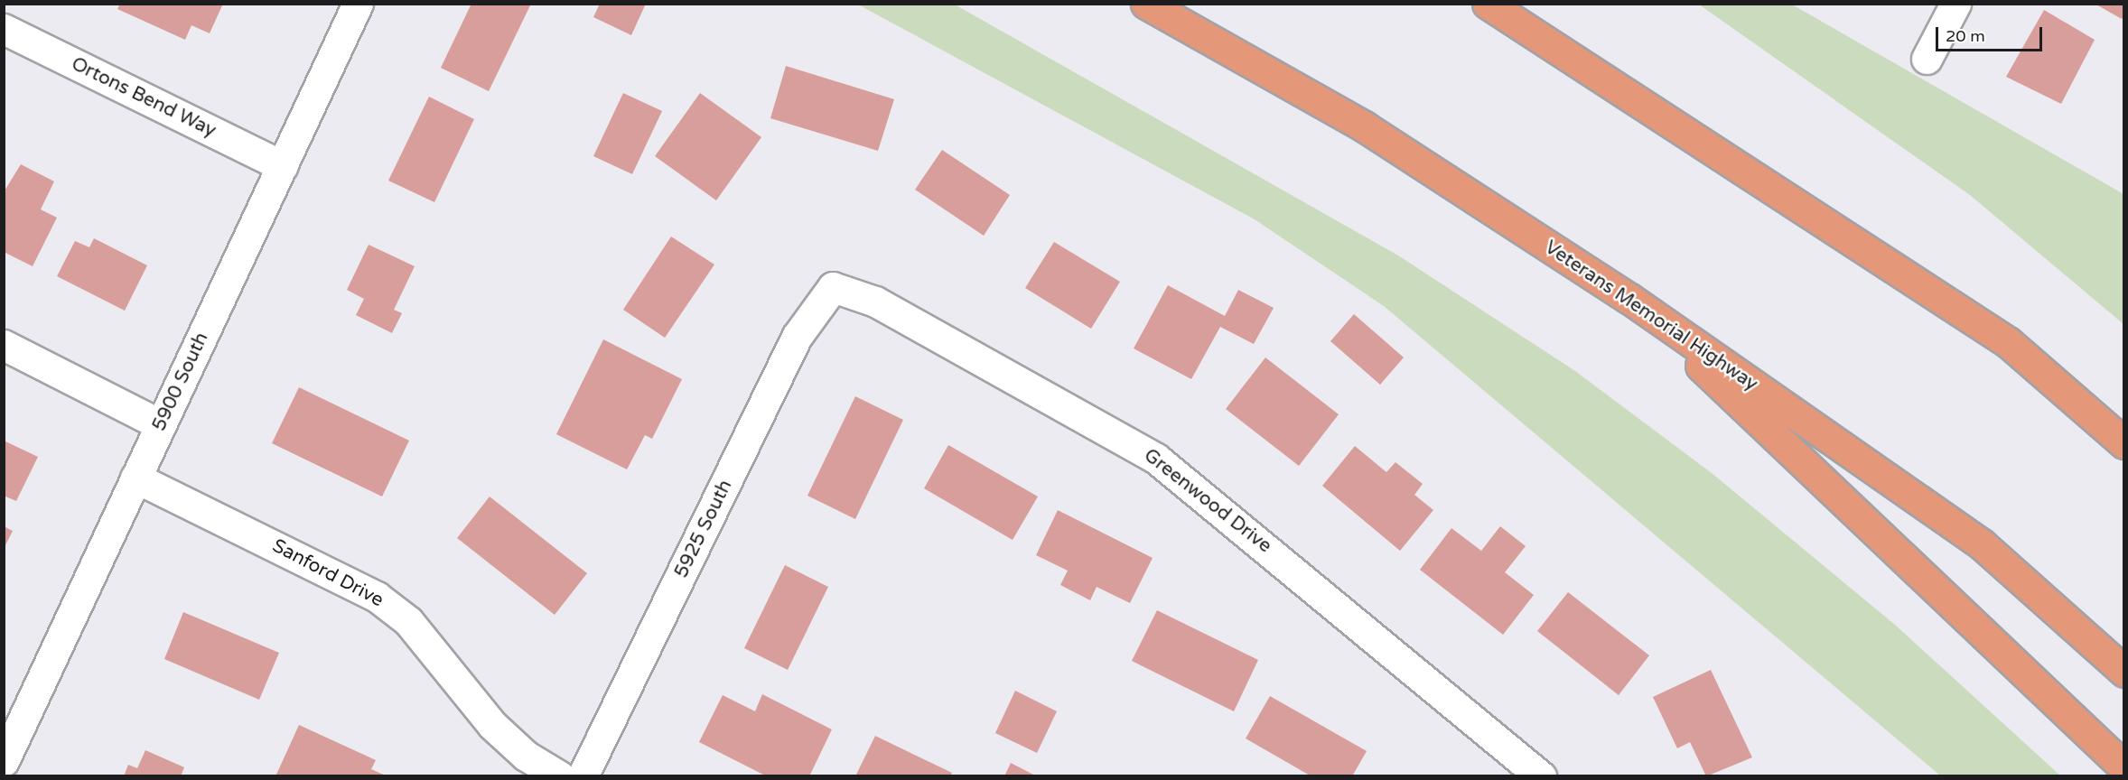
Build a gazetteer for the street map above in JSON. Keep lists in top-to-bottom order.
{
  "streets": {
    "highway": ["Veterans Memorial Highway"],
    "street": [
      "Ortons Bend Way",
      "5900 South",
      "Greenwood Drive",
      "5925 South",
      "Sanford Drive"
    ]
  },
  "crossings": [
    ["Ortons Bend Way", "5900 South"],
    ["5900 South", "Sanford Drive"],
    ["Greenwood Drive", "5925 South"]
  ],
  "scale_bar": "20 m"
}
